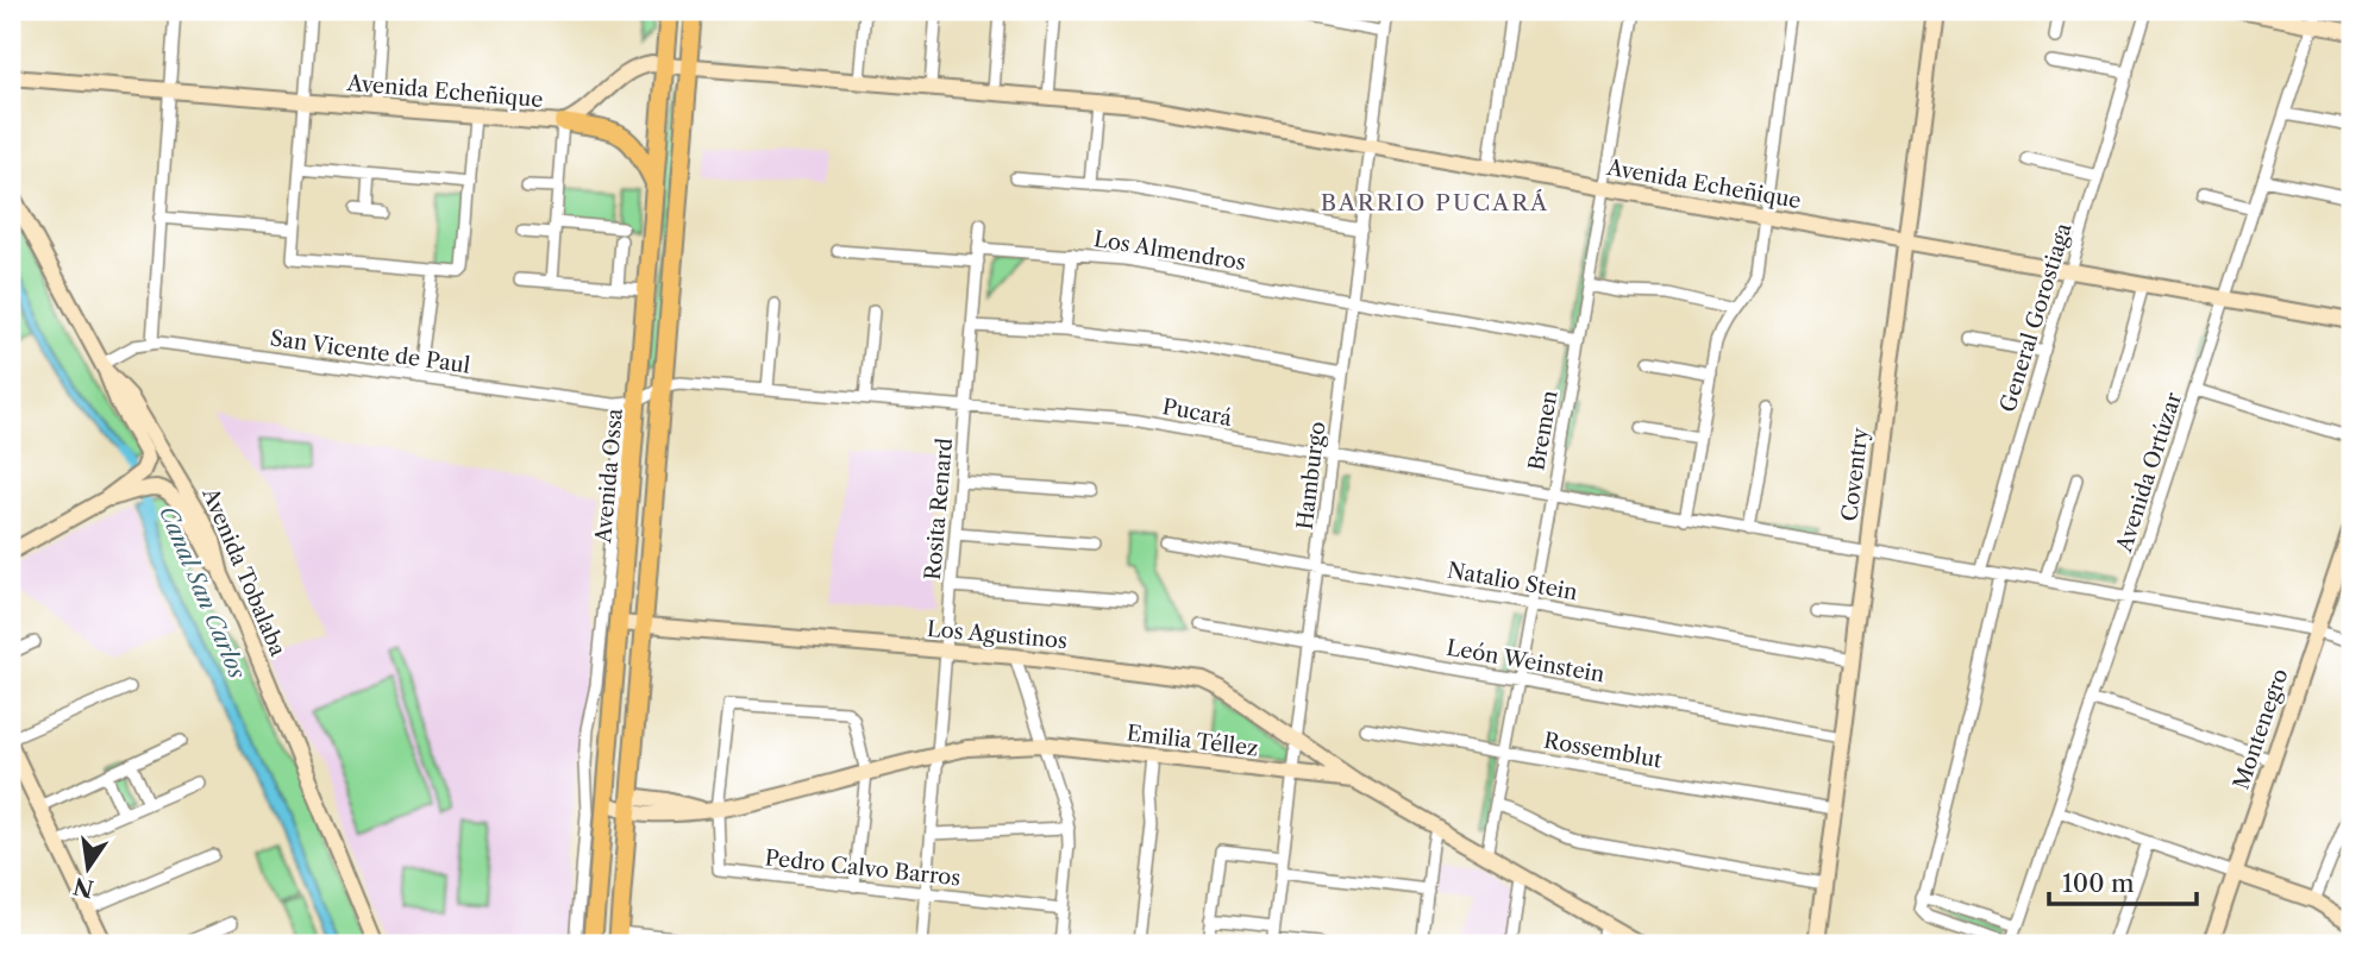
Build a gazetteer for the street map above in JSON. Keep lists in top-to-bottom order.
{
  "streets": {
    "main road": ["Avenida Ossa"],
    "street": [
      "Avenida Echeñique",
      "Los Almendros",
      "General Gorostiaga",
      "San Vicente de Paul",
      "Pucará",
      "Bremen",
      "Avenida Ortúzar",
      "Coventry",
      "Hamburgo",
      "Rosita Renard",
      "Avenida Tobalaba",
      "Natalio Stein",
      "Los Agustinos",
      "León Weinstein",
      "Montenegro",
      "Emilia Téllez",
      "Rossemblut",
      "Pedro Calvo Barros"
    ]
  },
  "crossings": [
    ["Avenida Echeñique", "General Gorostiaga"],
    ["Avenida Echeñique", "Bremen"],
    ["Avenida Echeñique", "Avenida Ortúzar"],
    ["Avenida Echeñique", "Coventry"],
    ["Avenida Echeñique", "Avenida Ossa"],
    ["Avenida Echeñique", "Hamburgo"],
    ["Los Almendros", "Bremen"],
    ["Los Almendros", "Hamburgo"],
    ["Los Almendros", "Rosita Renard"],
    ["General Gorostiaga", "Pucará"],
    ["San Vicente de Paul", "Pucará"],
    ["San Vicente de Paul", "Avenida Ossa"],
    ["San Vicente de Paul", "Avenida Tobalaba"],
    ["Pucará", "Bremen"],
    ["Pucará", "Avenida Ortúzar"],
    ["Pucará", "Coventry"],
    ["Pucará", "Avenida Ossa"],
    ["Pucará", "Hamburgo"],
    ["Pucará", "Rosita Renard"],
    ["Pucará", "Montenegro"],
    ["Bremen", "Natalio Stein"],
    ["Bremen", "León Weinstein"],
    ["Bremen", "Emilia Téllez"],
    ["Bremen", "Rossemblut"],
    ["Coventry", "Natalio Stein"],
    ["Coventry", "León Weinstein"],
    ["Coventry", "Rossemblut"],
    ["Avenida Ossa", "Los Agustinos"],
    ["Avenida Ossa", "Emilia Téllez"],
    ["Hamburgo", "Natalio Stein"],
    ["Hamburgo", "Los Agustinos"],
    ["Hamburgo", "León Weinstein"],
    ["Hamburgo", "Emilia Téllez"],
    ["Rosita Renard", "Los Agustinos"],
    ["Rosita Renard", "Emilia Téllez"],
    ["Rosita Renard", "Pedro Calvo Barros"],
    ["Los Agustinos", "Emilia Téllez"],
    ["Emilia Téllez", "Pedro Calvo Barros"]
  ],
  "districts": ["BARRIO PUCARÁ"],
  "water": ["Canal San Carlos"],
  "scale_bar": "100 m",
  "north": "bottom"
}
